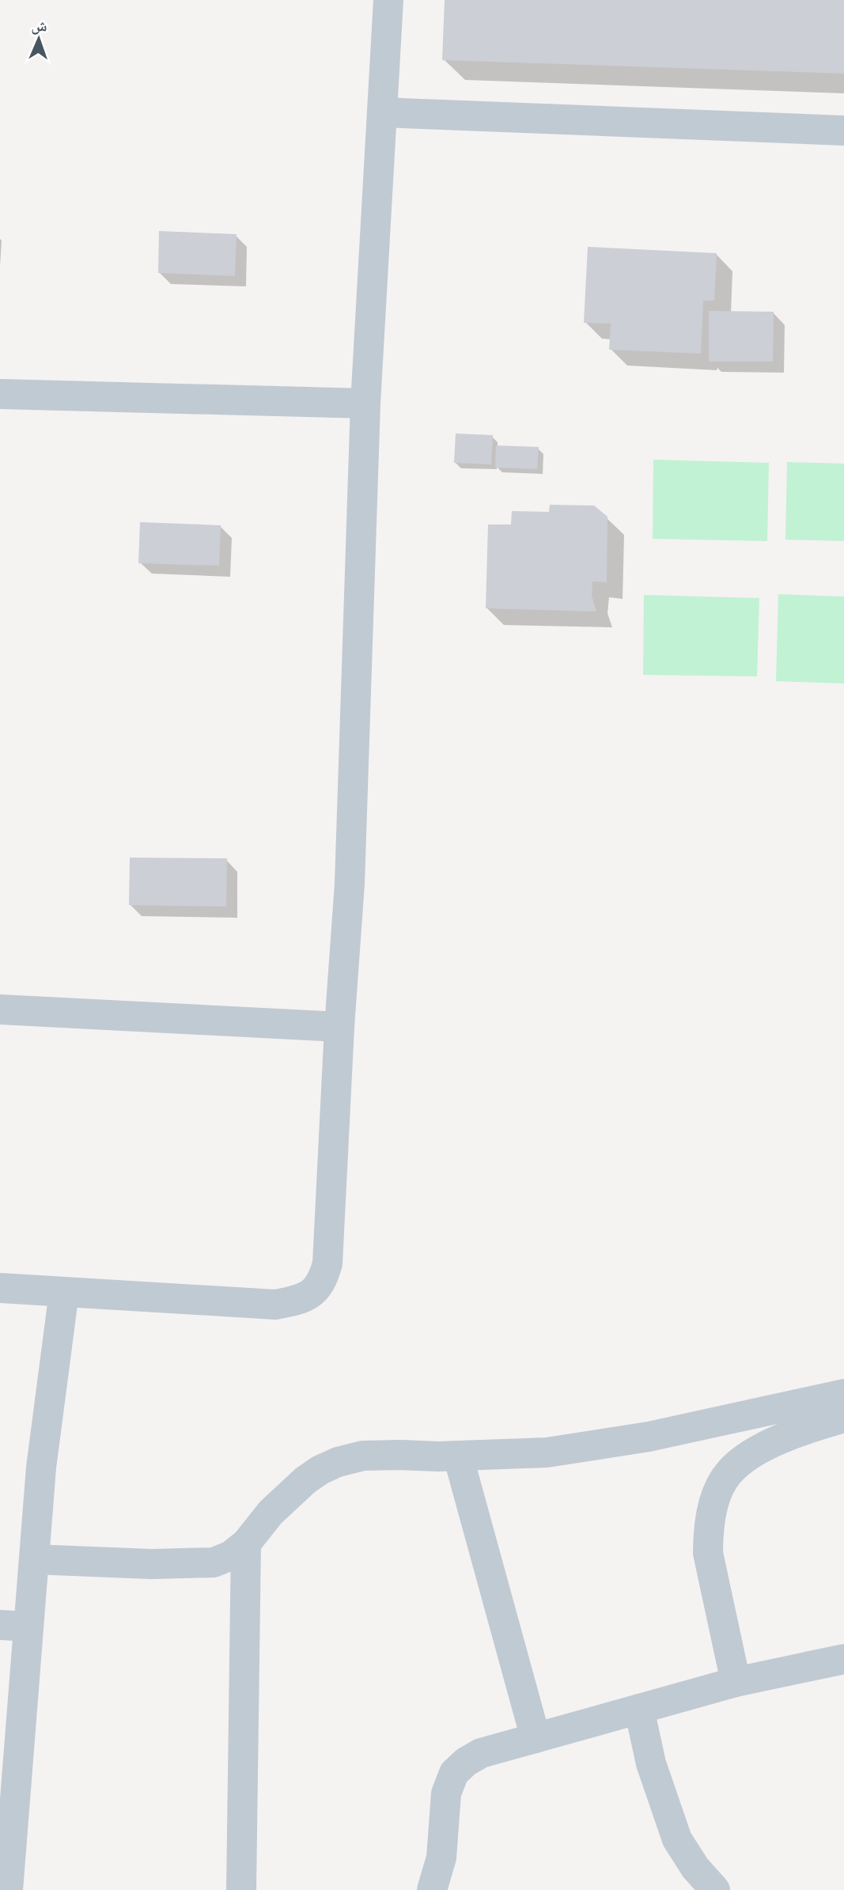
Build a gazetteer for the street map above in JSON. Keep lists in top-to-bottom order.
{
  "north": "top"
}
